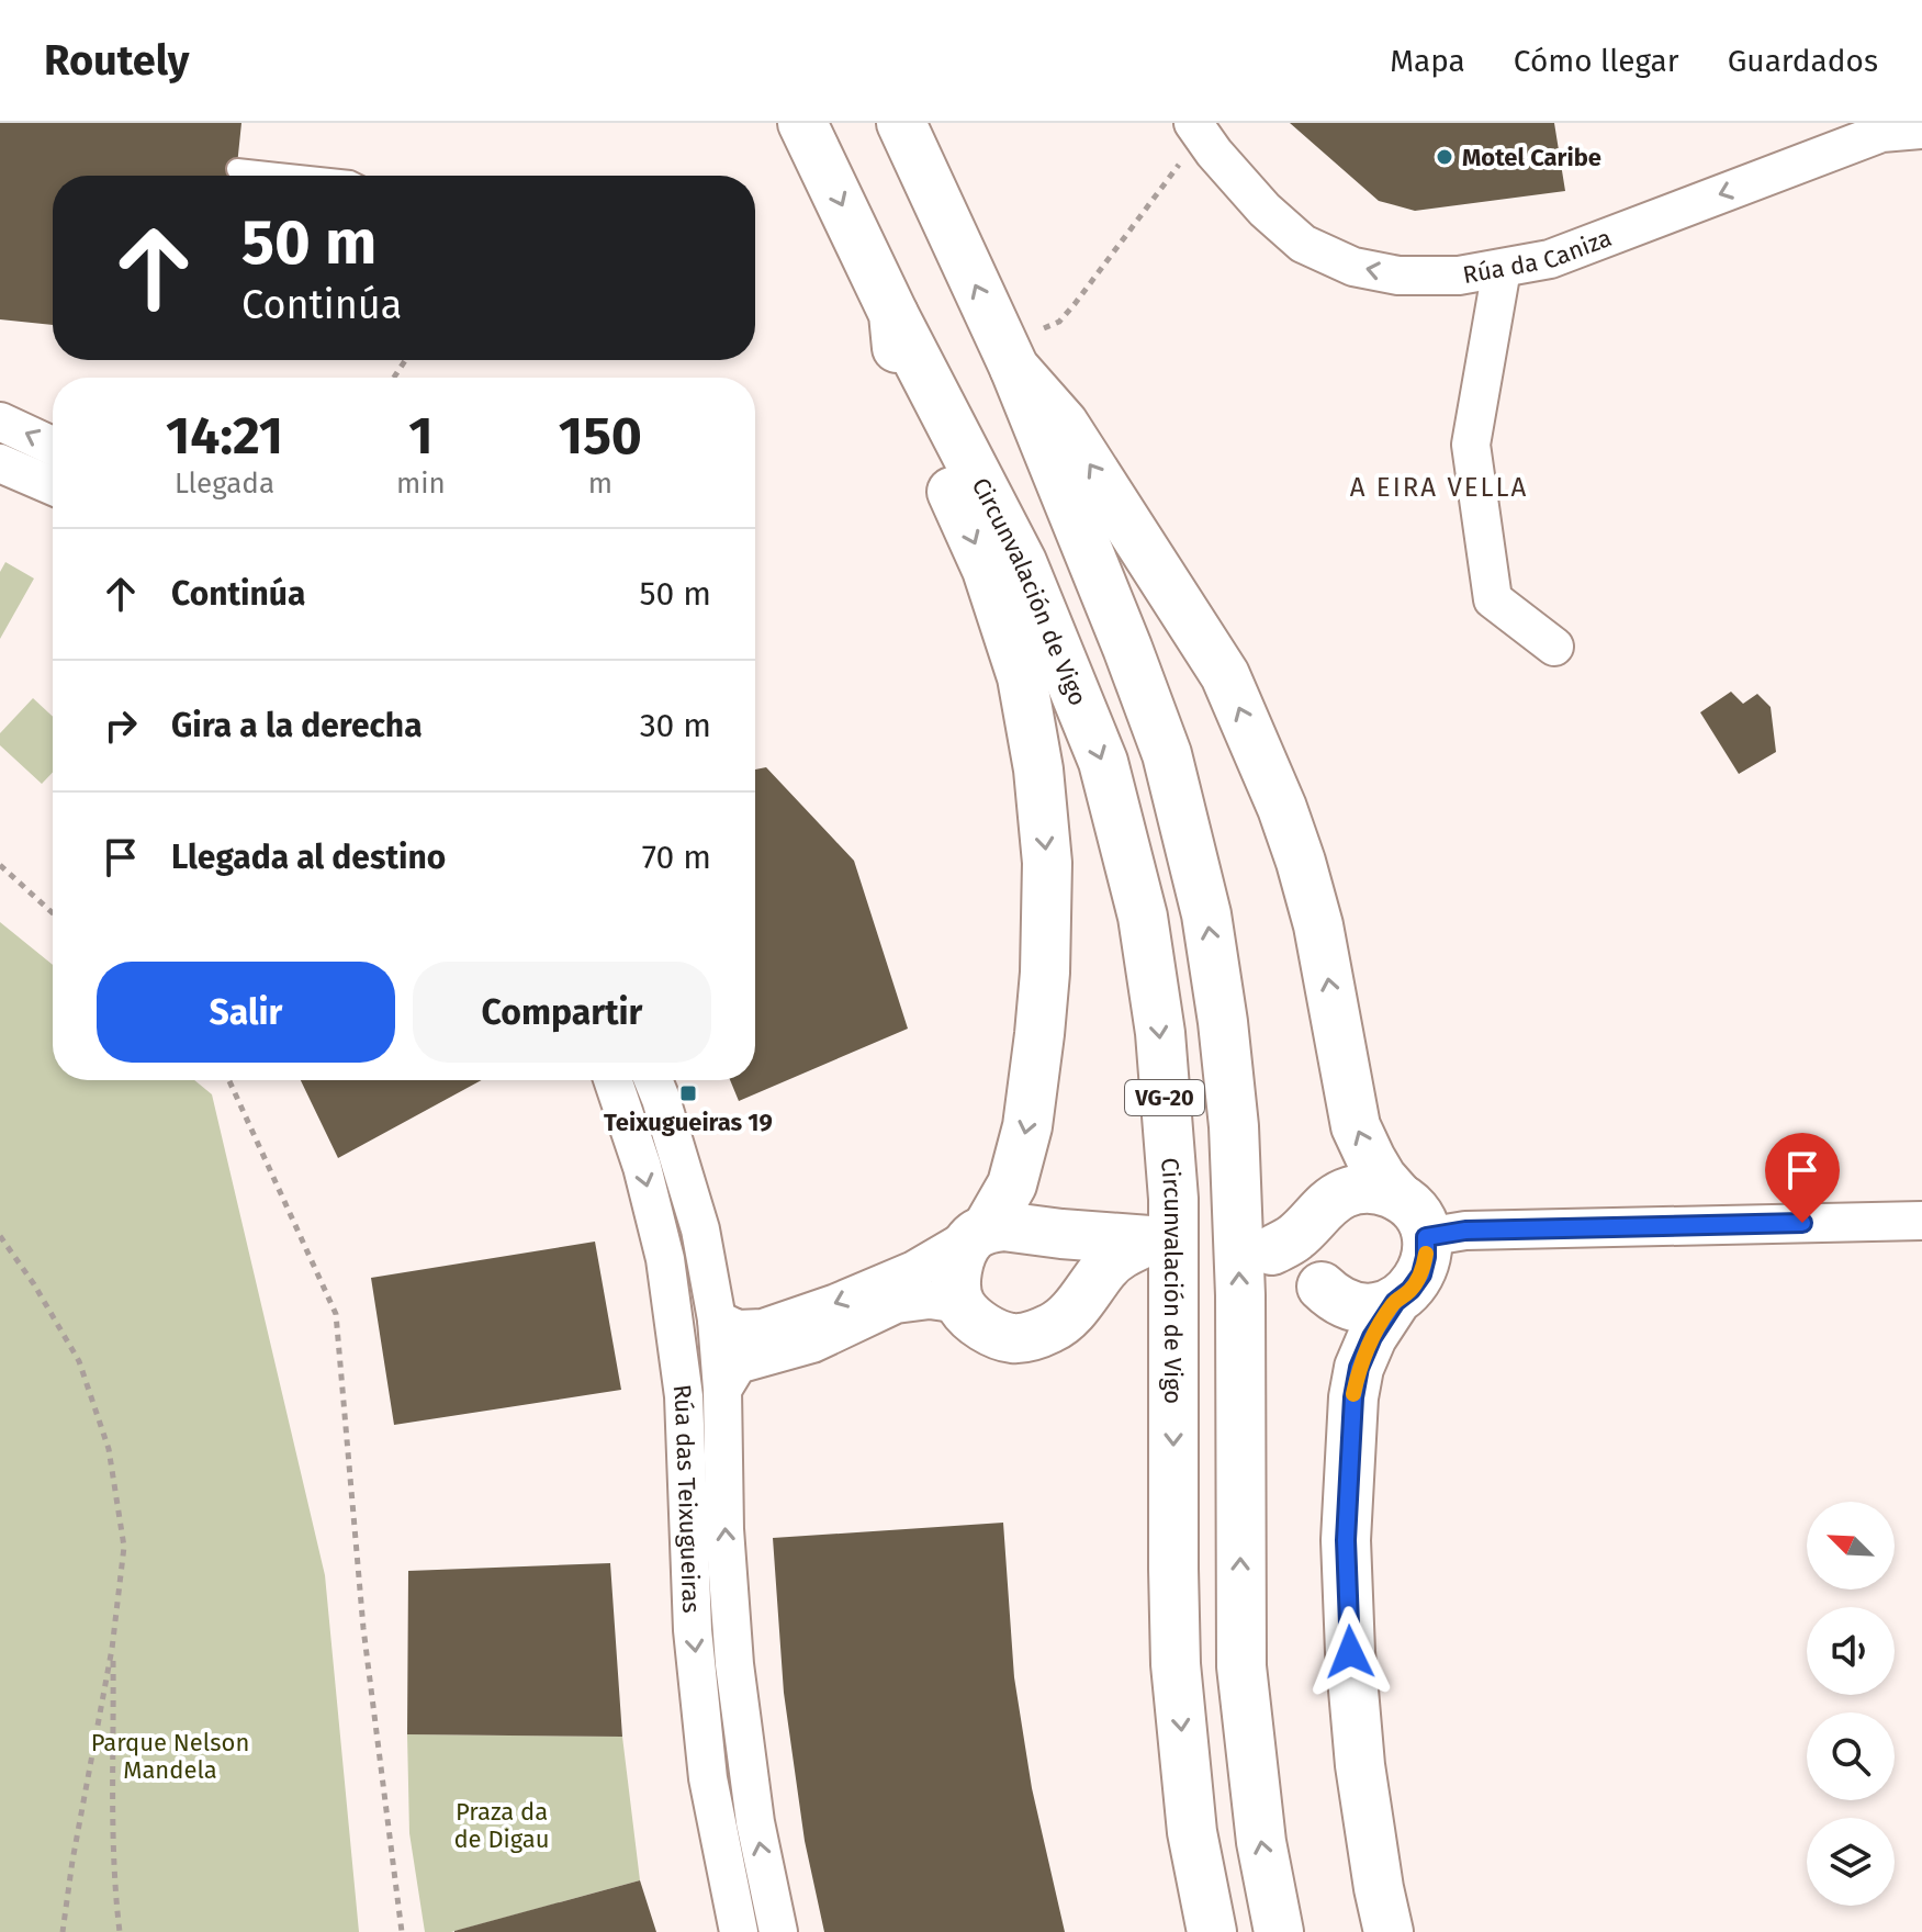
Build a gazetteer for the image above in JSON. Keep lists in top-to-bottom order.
{
  "streets": {
    "main road": ["Circunvalación de Vigo", "VG-20"],
    "street": ["Rúa da Caniza", "Rúa das Teixugueiras"]
  },
  "one_way": ["Rúa da Caniza"],
  "districts": ["A EIRA VELLA"],
  "parks": ["Parque Nelson Mandela", "Praza da de Digau"],
  "places": {
    "other": ["Motel Caribe"],
    "transit": ["Teixugueiras 19"]
  },
  "north": "top left",
  "page": {
    "header": "Routely",
    "nav": ["Mapa", "Cómo llegar", "Guardados"],
    "turn": ["50 m", "Continúa"],
    "eta": [
      "14:21",
      "Llegada",
      "1",
      "min",
      "150",
      "m"
    ],
    "list": [
      {
        "name": "Continúa",
        "value": "50 m"
      },
      {
        "name": "Gira a la derecha",
        "value": "30 m"
      },
      {
        "name": "Llegada al destino",
        "value": "70 m"
      }
    ],
    "buttons": ["Salir", "Compartir"]
  }
}
